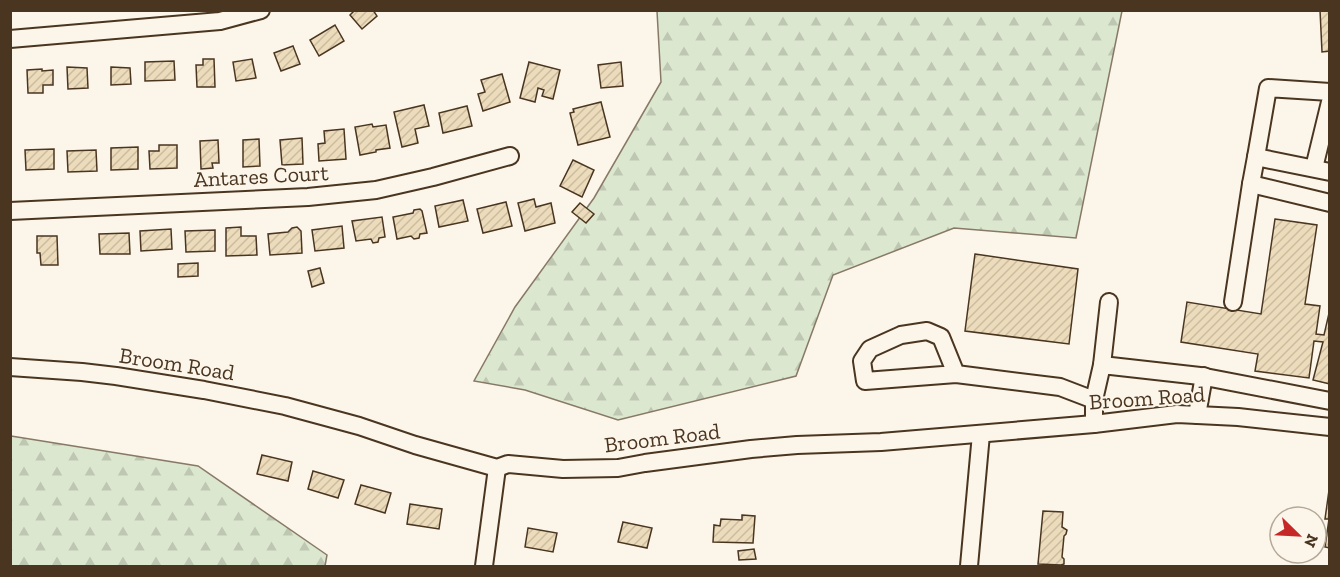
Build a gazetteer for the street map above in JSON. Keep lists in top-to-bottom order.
{
  "streets": {
    "street": ["Antares Court", "Broom Road"]
  },
  "north": "bottom right"
}
